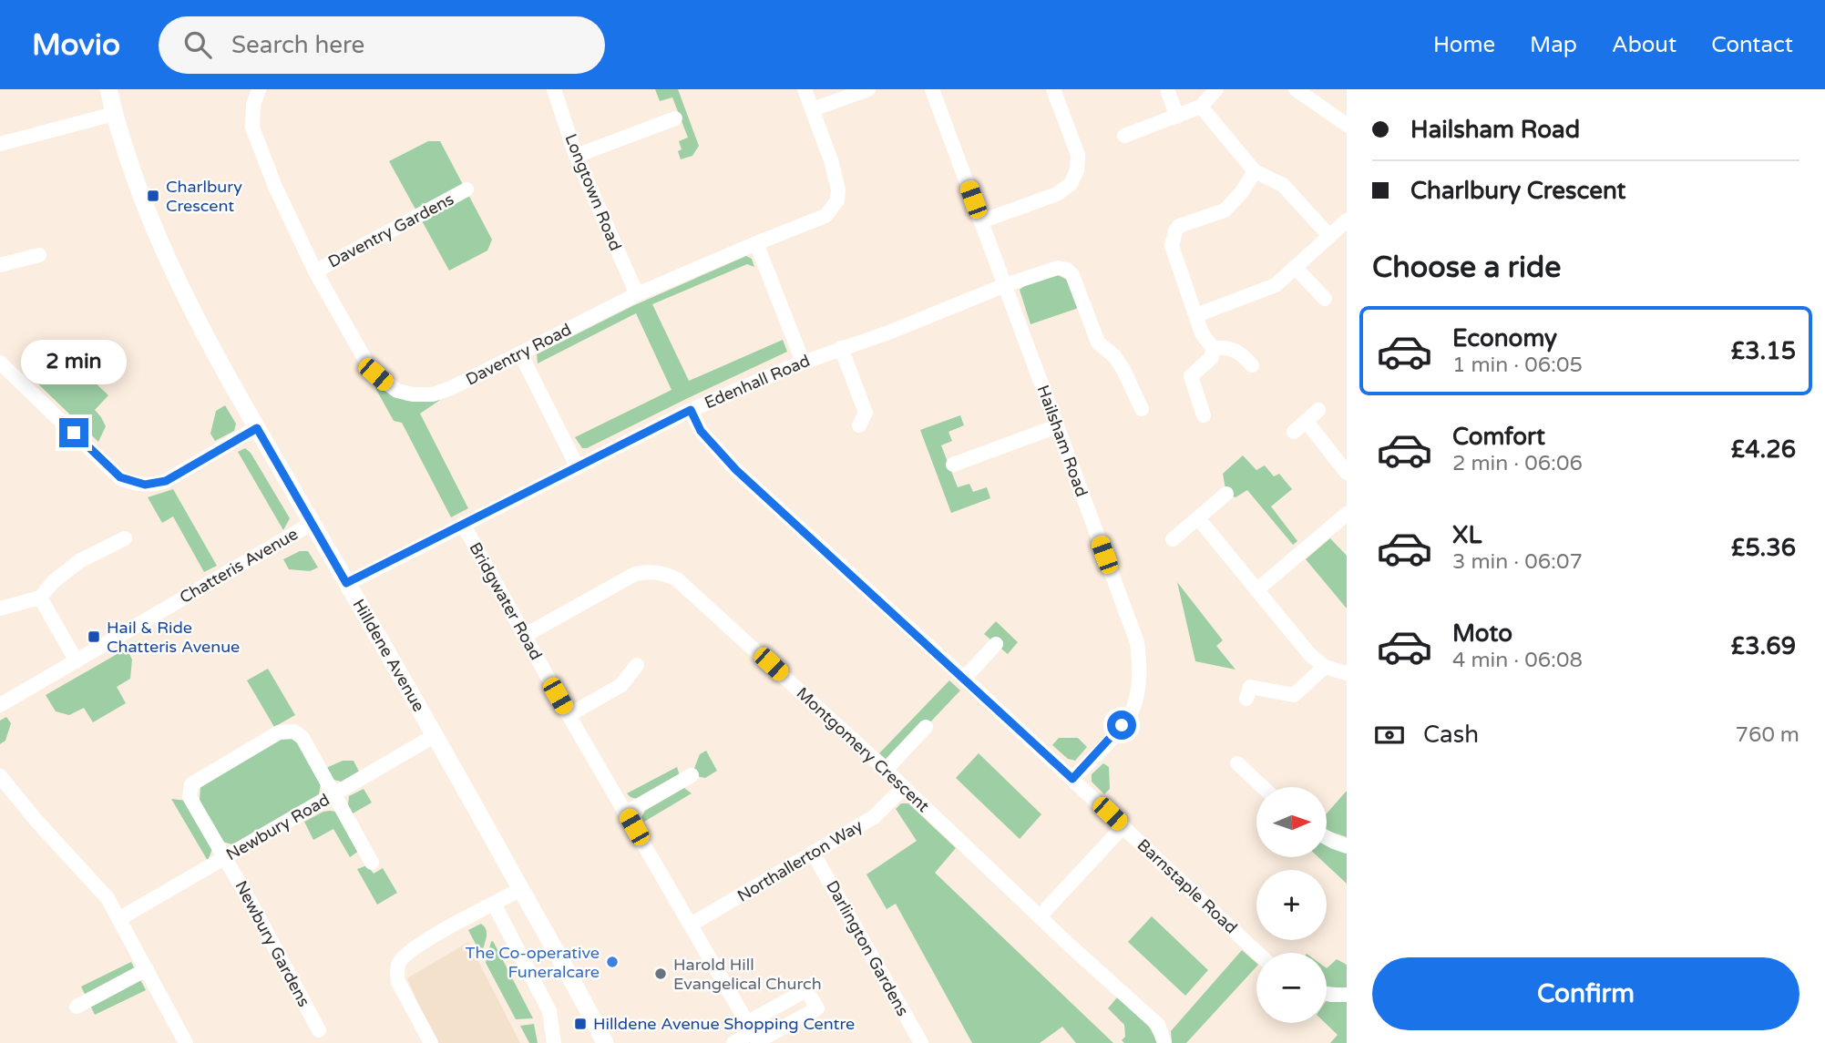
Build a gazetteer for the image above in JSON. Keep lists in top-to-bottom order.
{
  "streets": {
    "street": [
      "Longtown Road",
      "Daventry Gardens",
      "Daventry Road",
      "Edenhall Road",
      "Hailsham Road",
      "Chatteris Avenue",
      "Bridgwater Road",
      "Hilldene Avenue",
      "Montgomery Crescent",
      "Newbury Road",
      "Northallerton Way",
      "Barnstaple Road",
      "Newbury Gardens",
      "Darlington Gardens"
    ]
  },
  "crossings": [
    ["Longtown Road", "Daventry Road"],
    ["Daventry Gardens", "Daventry Road"],
    ["Edenhall Road", "Hailsham Road"],
    ["Edenhall Road", "Bridgwater Road"],
    ["Edenhall Road", "Hilldene Avenue"],
    ["Edenhall Road", "Barnstaple Road"],
    ["Hailsham Road", "Barnstaple Road"],
    ["Chatteris Avenue", "Hilldene Avenue"],
    ["Bridgwater Road", "Montgomery Crescent"],
    ["Bridgwater Road", "Northallerton Way"],
    ["Hilldene Avenue", "Newbury Road"],
    ["Montgomery Crescent", "Northallerton Way"],
    ["Newbury Road", "Newbury Gardens"],
    ["Northallerton Way", "Darlington Gardens"]
  ],
  "places": {
    "transit": ["Charlbury Crescent", "Hail & Ride Chatteris Avenue", "Hilldene Avenue Shopping Centre"],
    "other": ["The Co-operative Funeralcare", "Harold Hill Evangelical Church"]
  },
  "north": "right",
  "page": {
    "header": "Movio",
    "search": "Search here",
    "nav": [
      "Home",
      "Map",
      "About",
      "Contact"
    ],
    "banner": ["Hailsham Road", "Charlbury Crescent"],
    "heading": "Choose a ride",
    "list": [
      {
        "name": "Economy",
        "note": "1 min · 06:05",
        "value": "£3.15"
      },
      {
        "name": "Comfort",
        "note": "2 min · 06:06",
        "value": "£4.26"
      },
      {
        "name": "XL",
        "note": "3 min · 06:07",
        "value": "£5.36"
      },
      {
        "name": "Moto",
        "note": "4 min · 06:08",
        "value": "£3.69"
      }
    ],
    "bubble": "2 min",
    "pay": ["Cash", "760 m"],
    "map_buttons": ["+", "−"],
    "buttons": "Confirm"
  }
}
